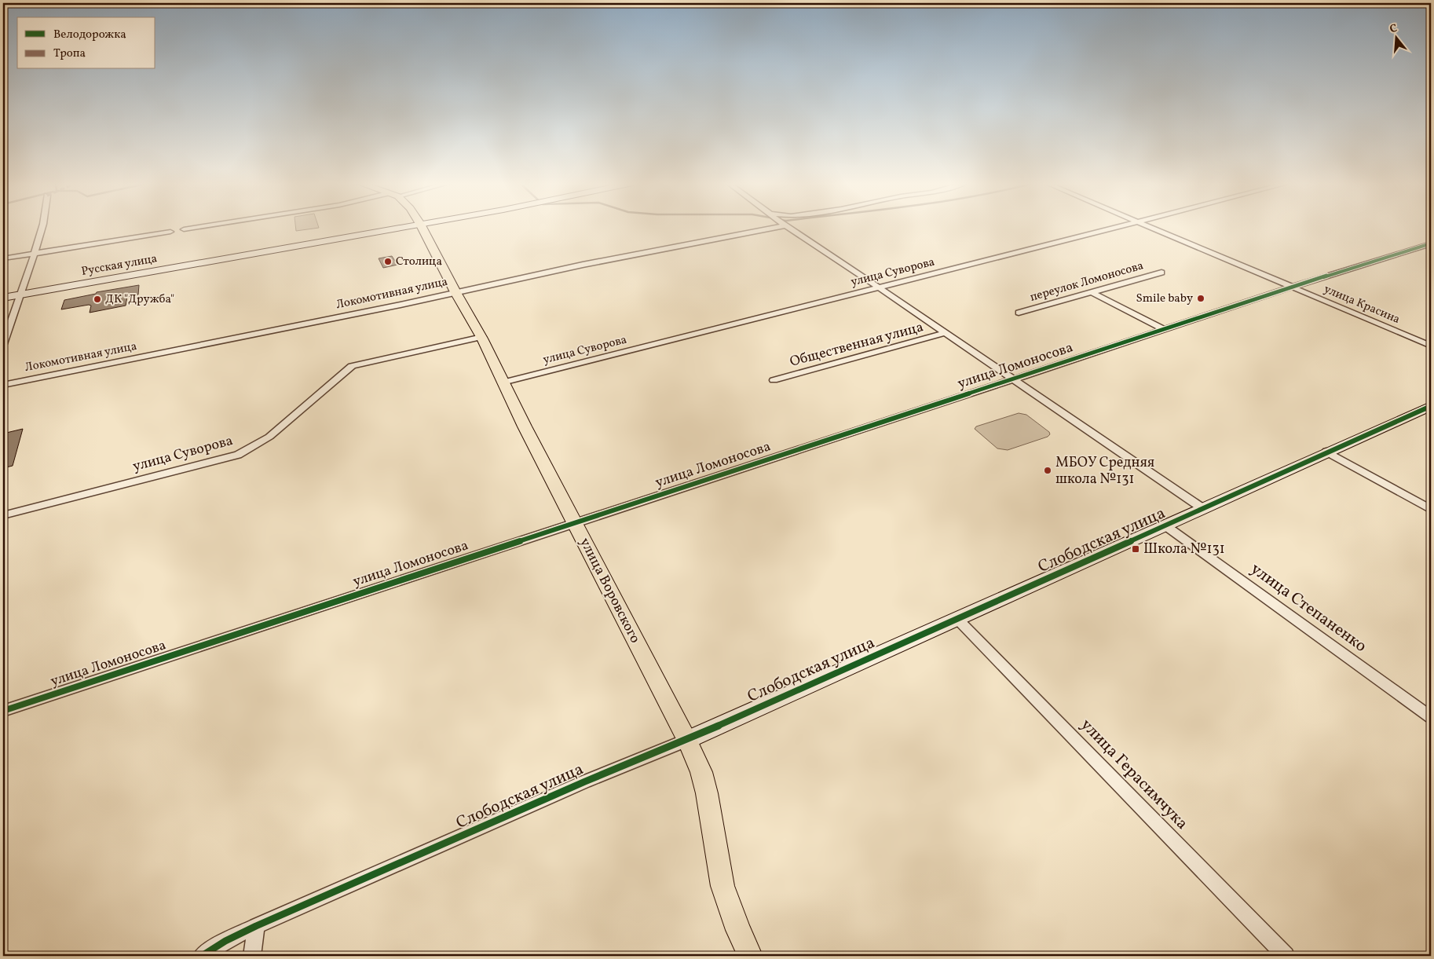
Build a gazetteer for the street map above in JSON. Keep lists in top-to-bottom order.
{
  "streets": {
    "main road": ["улица Воровского"],
    "street": [
      "Русская улица",
      "улица Суворова",
      "переулок Ломоносова",
      "Локомотивная улица",
      "улица Красина",
      "Общественная улица",
      "улица Ломоносова",
      "Слободская улица",
      "улица Степаненко",
      "улица Герасимчука"
    ]
  },
  "crossings": [
    ["улица Суворова", "Общественная улица"],
    ["улица Суворова", "улица Воровского"],
    ["Локомотивная улица", "улица Воровского"],
    ["улица Красина", "улица Ломоносова"],
    ["Общественная улица", "улица Ломоносова"],
    ["Общественная улица", "Слободская улица"],
    ["улица Ломоносова", "улица Воровского"],
    ["Слободская улица", "улица Воровского"],
    ["Слободская улица", "улица Степаненко"],
    ["Слободская улица", "улица Герасимчука"]
  ],
  "places": {
    "other": [
      "Столица",
      "Smile baby",
      "ДК \"Дружба\"",
      "МБОУ Средняя школа №131"
    ],
    "transit": ["Школа №131"]
  },
  "legend": ["Велодорожка", "Тропа"],
  "north": "top"
}
